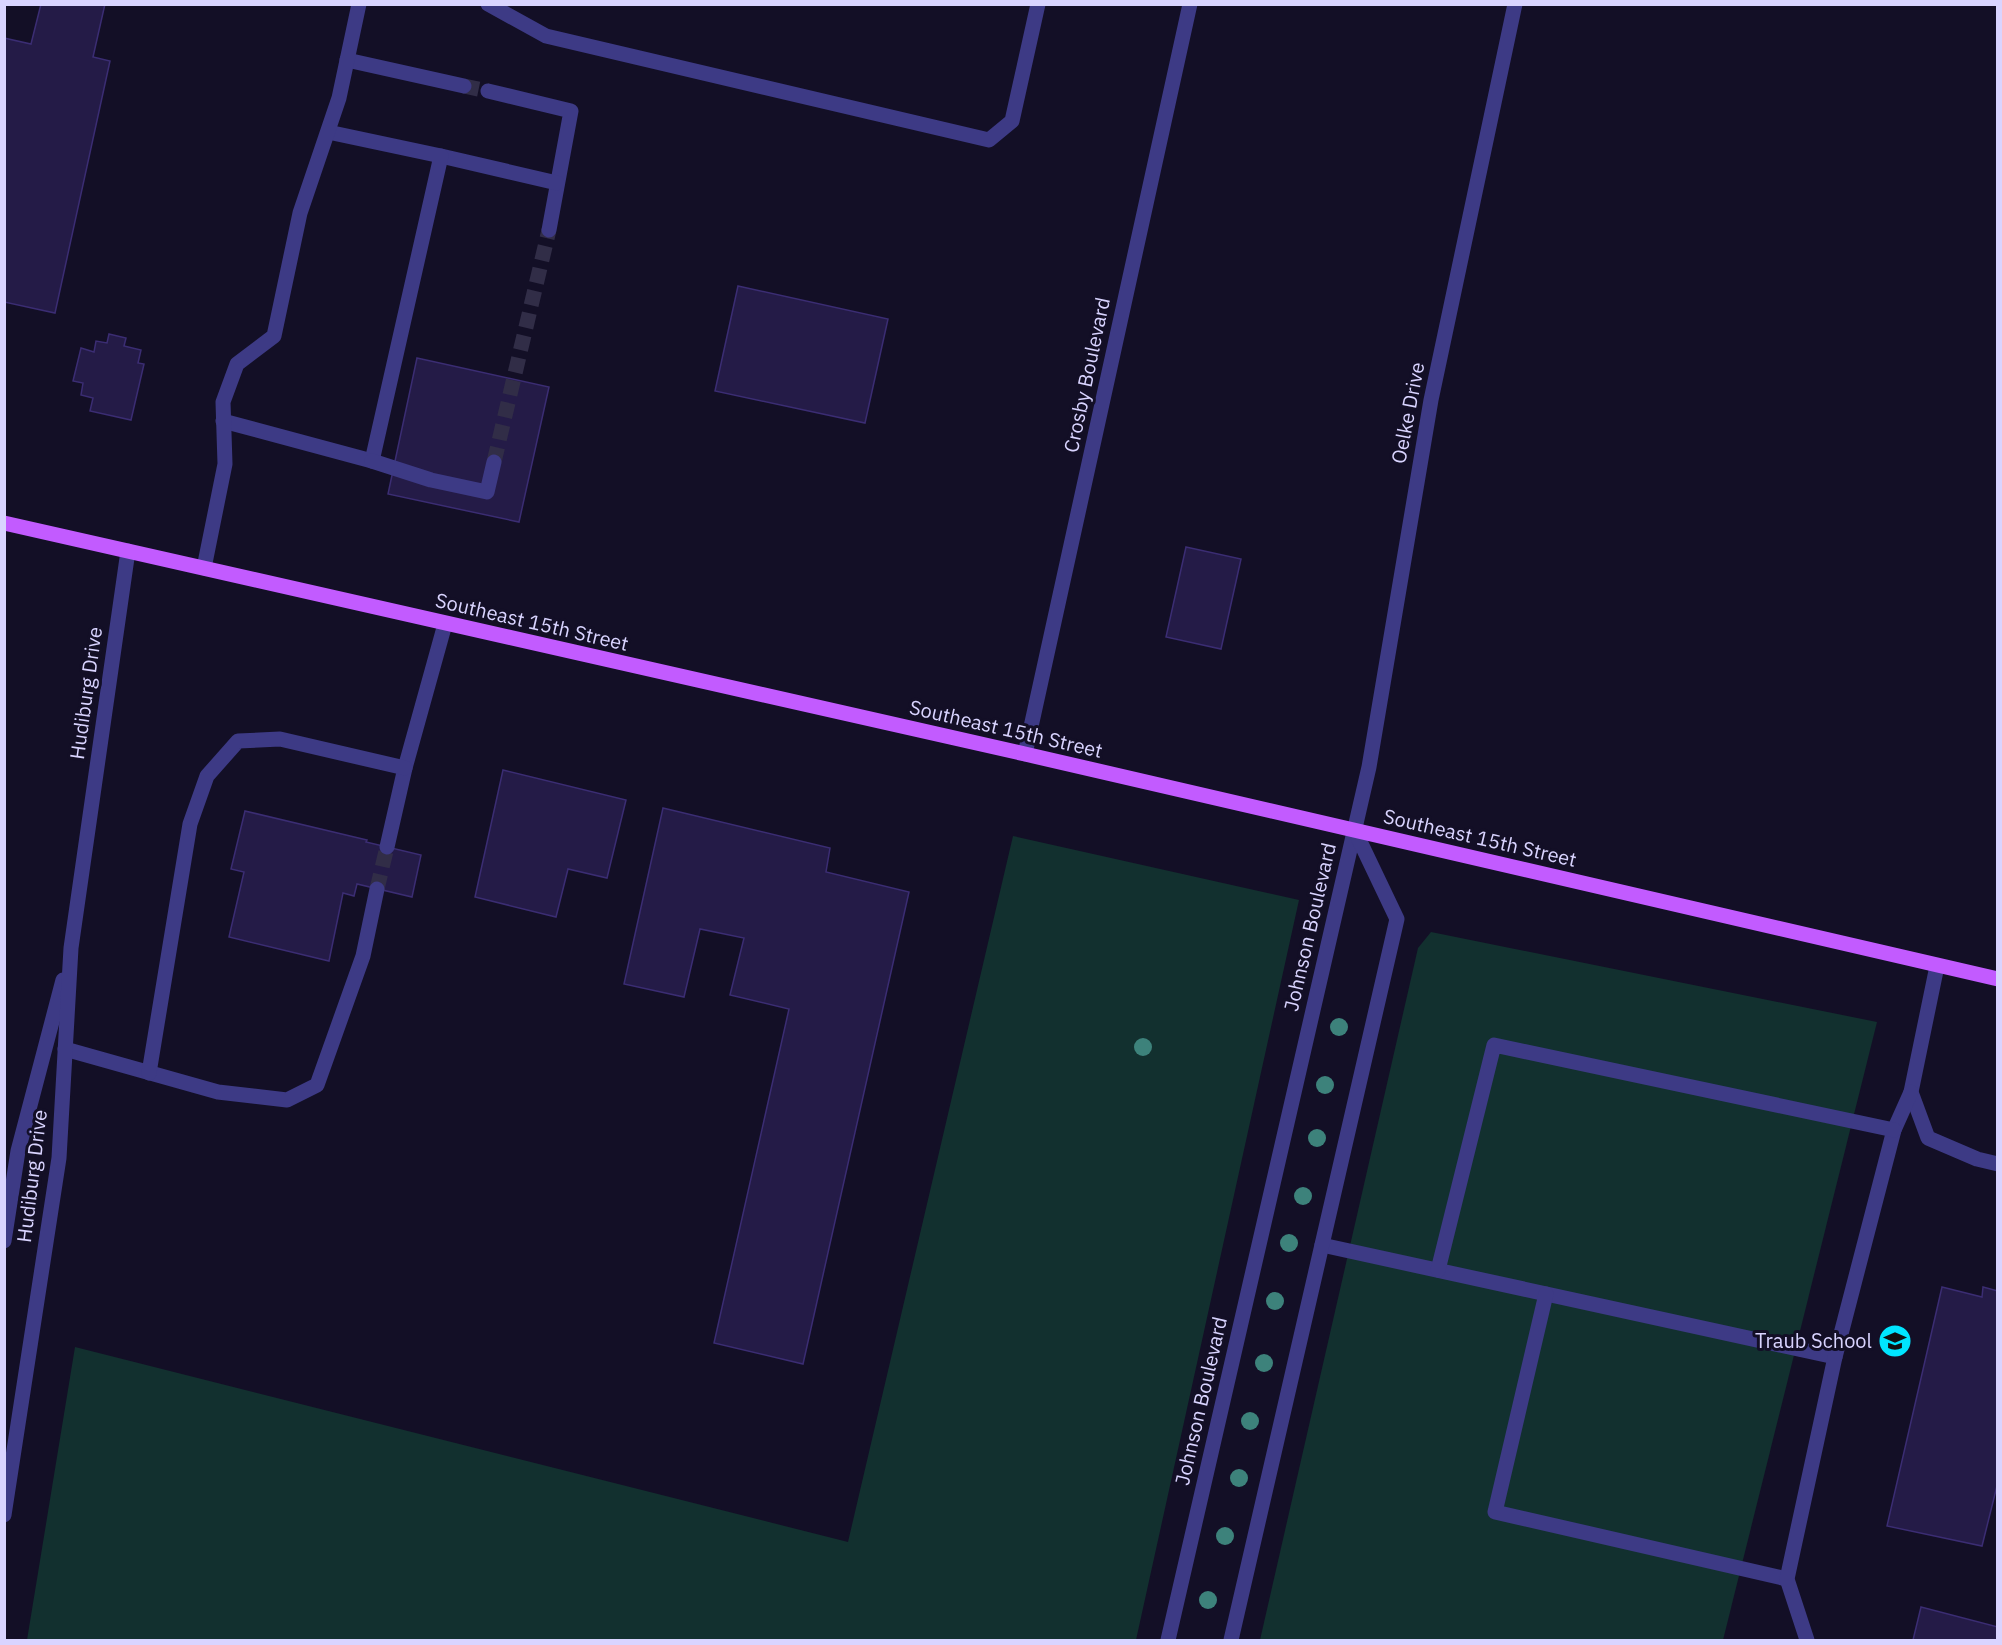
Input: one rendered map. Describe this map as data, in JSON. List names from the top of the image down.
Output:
{
  "streets": {
    "main road": ["Southeast 15th Street"],
    "street": [
      "Crosby Boulevard",
      "Oelke Drive",
      "Hudiburg Drive",
      "Johnson Boulevard"
    ]
  },
  "crossings": [
    ["Crosby Boulevard", "Southeast 15th Street"],
    ["Oelke Drive", "Southeast 15th Street"],
    ["Oelke Drive", "Johnson Boulevard"],
    ["Southeast 15th Street", "Hudiburg Drive"],
    ["Southeast 15th Street", "Johnson Boulevard"]
  ],
  "places": {
    "school or university": ["Traub School"]
  }
}
